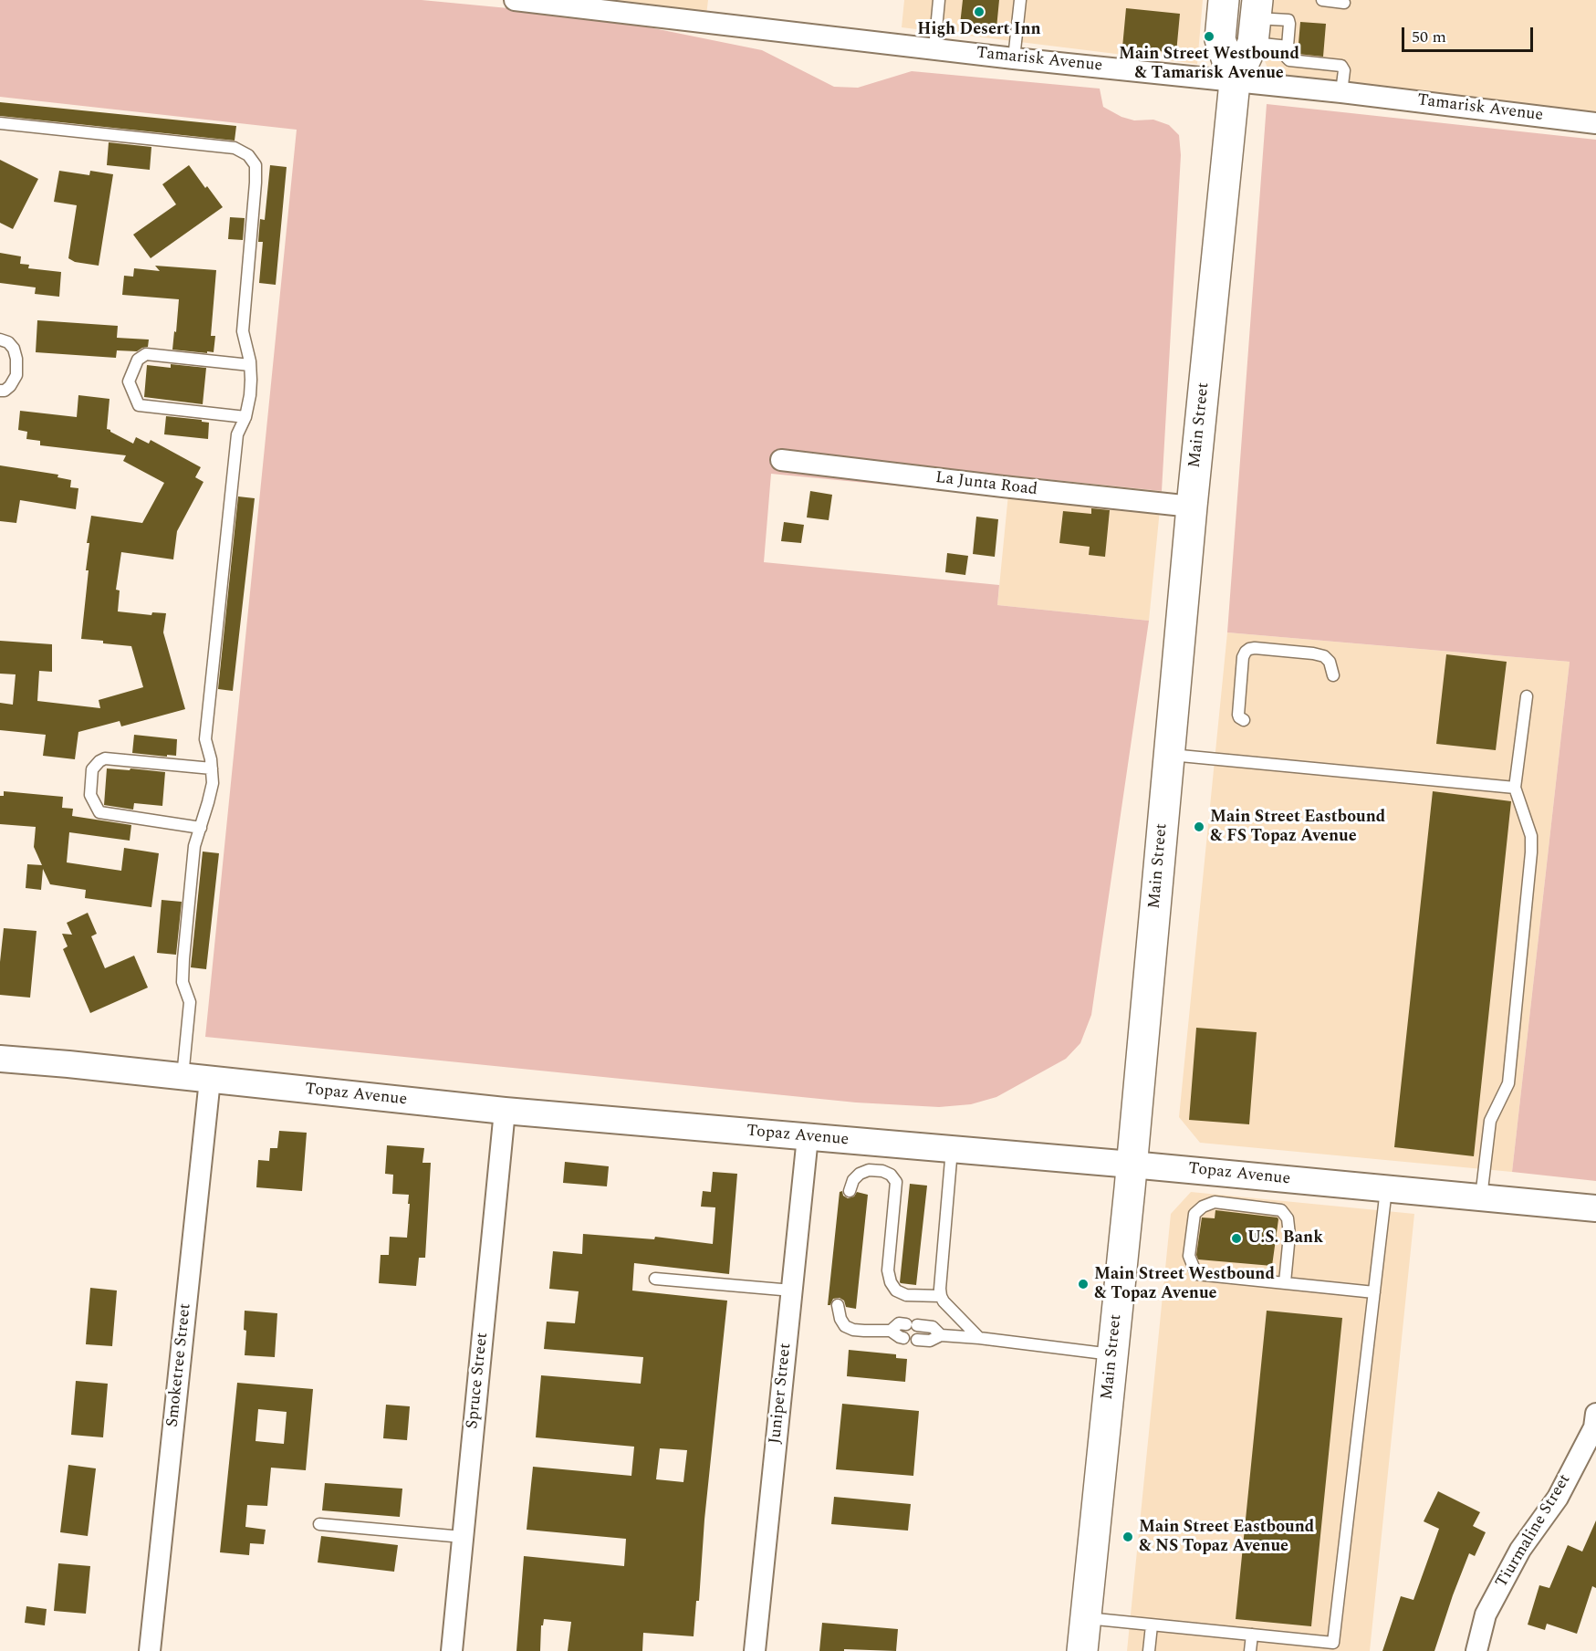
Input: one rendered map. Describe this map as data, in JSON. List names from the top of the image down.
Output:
{
  "streets": {
    "main road": ["Main Street"],
    "street": [
      "Tamarisk Avenue",
      "La Junta Road",
      "Topaz Avenue",
      "Smoketree Street",
      "Spruce Street",
      "Juniper Street",
      "Tiurmaline Street"
    ]
  },
  "crossings": [
    ["Tamarisk Avenue", "Main Street"],
    ["Main Street", "La Junta Road"],
    ["Main Street", "Topaz Avenue"],
    ["Topaz Avenue", "Smoketree Street"],
    ["Topaz Avenue", "Spruce Street"],
    ["Topaz Avenue", "Juniper Street"]
  ],
  "places": [
    "High Desert Inn",
    "Main Street Westbound & Tamarisk Avenue",
    "Main Street Eastbound & FS Topaz Avenue",
    "U.S. Bank",
    "Main Street Westbound & Topaz Avenue",
    "Main Street Eastbound & NS Topaz Avenue"
  ],
  "scale_bar": "50 m"
}
